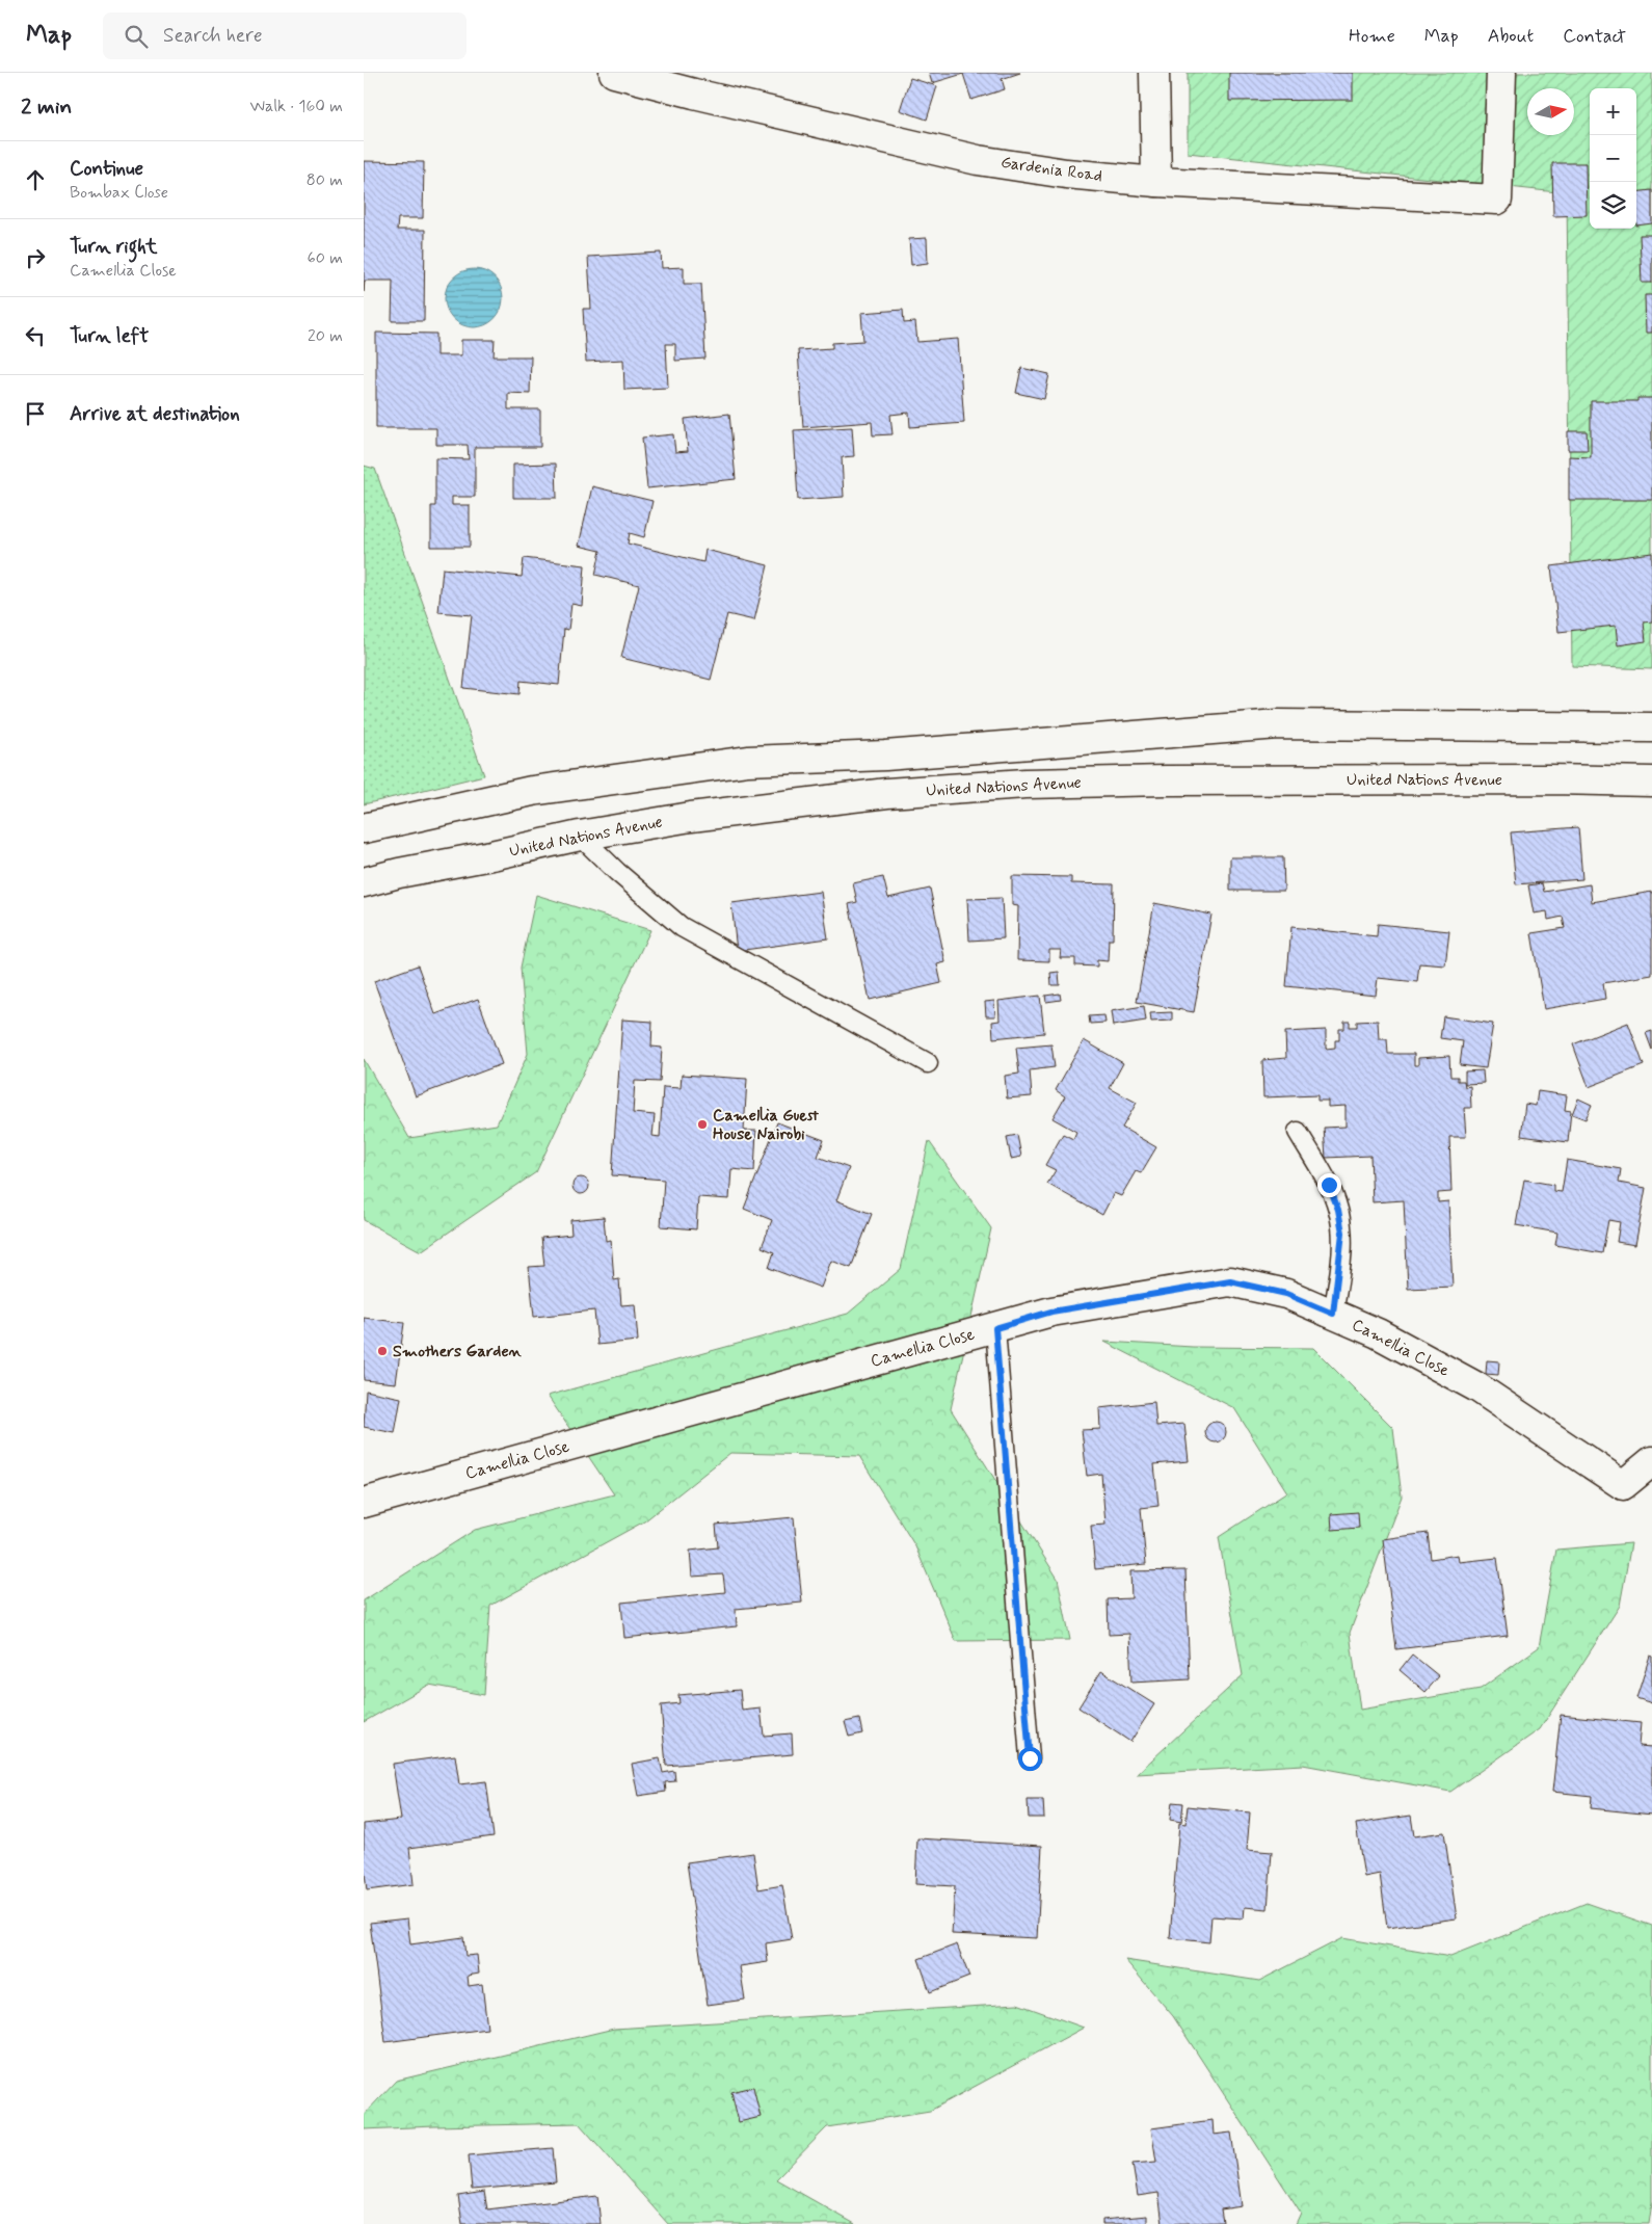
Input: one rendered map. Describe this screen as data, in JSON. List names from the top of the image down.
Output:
{
  "streets": {
    "street": ["Gardenia Road", "United Nations Avenue", "Camellia Close"]
  },
  "places": ["Camellia Guest House Nairobi", "Smothers Garden"],
  "north": "right",
  "page": {
    "header": "Map",
    "search": "Search here",
    "nav": [
      "Home",
      "Map",
      "About",
      "Contact"
    ],
    "heading": ["2 min", "Walk · 160 m"],
    "map_buttons": ["+", "−"],
    "list": [
      ["Continue", "Bombax Close", "80 m"],
      ["Turn right", "Camellia Close", "60 m"],
      ["Turn left", "20 m"],
      "Arrive at destination"
    ]
  }
}
